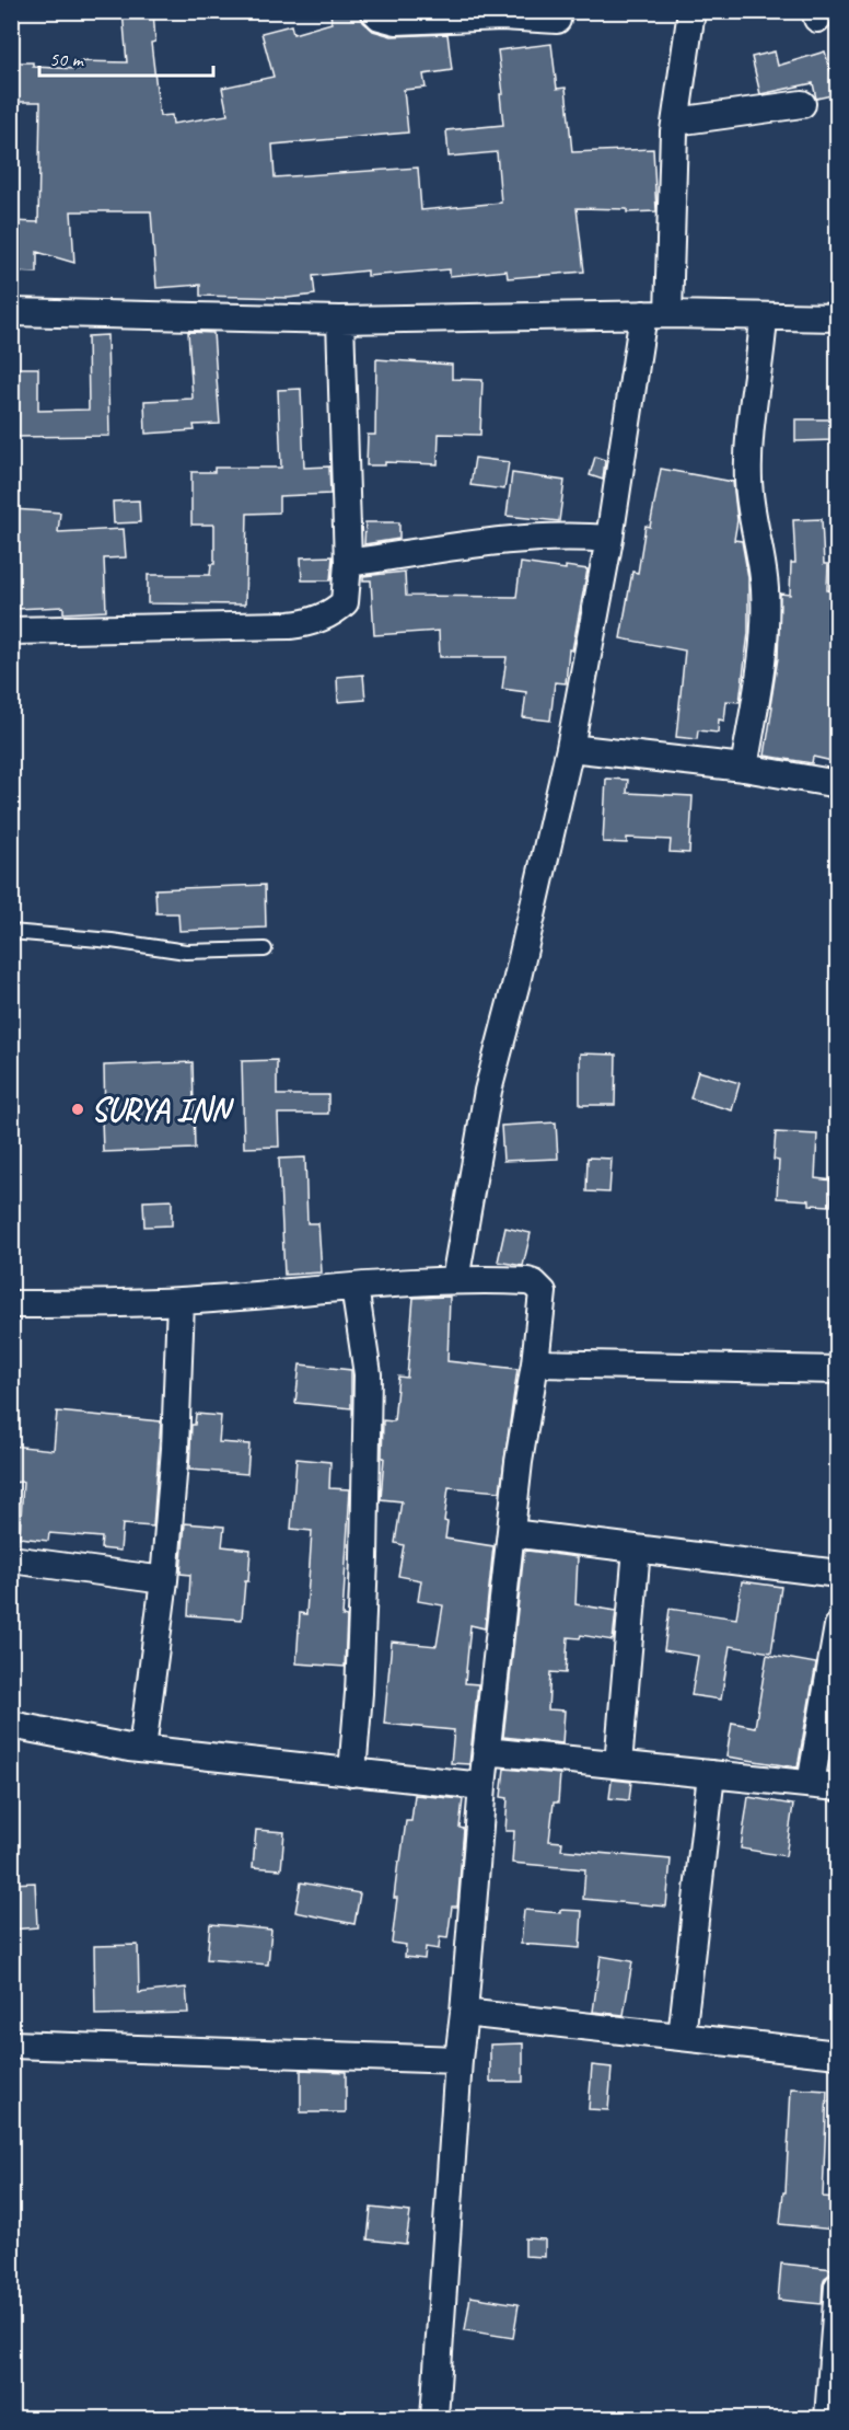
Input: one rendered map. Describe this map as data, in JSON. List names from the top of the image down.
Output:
{
  "places": ["SURYA INN"],
  "scale_bar": "50 m"
}
